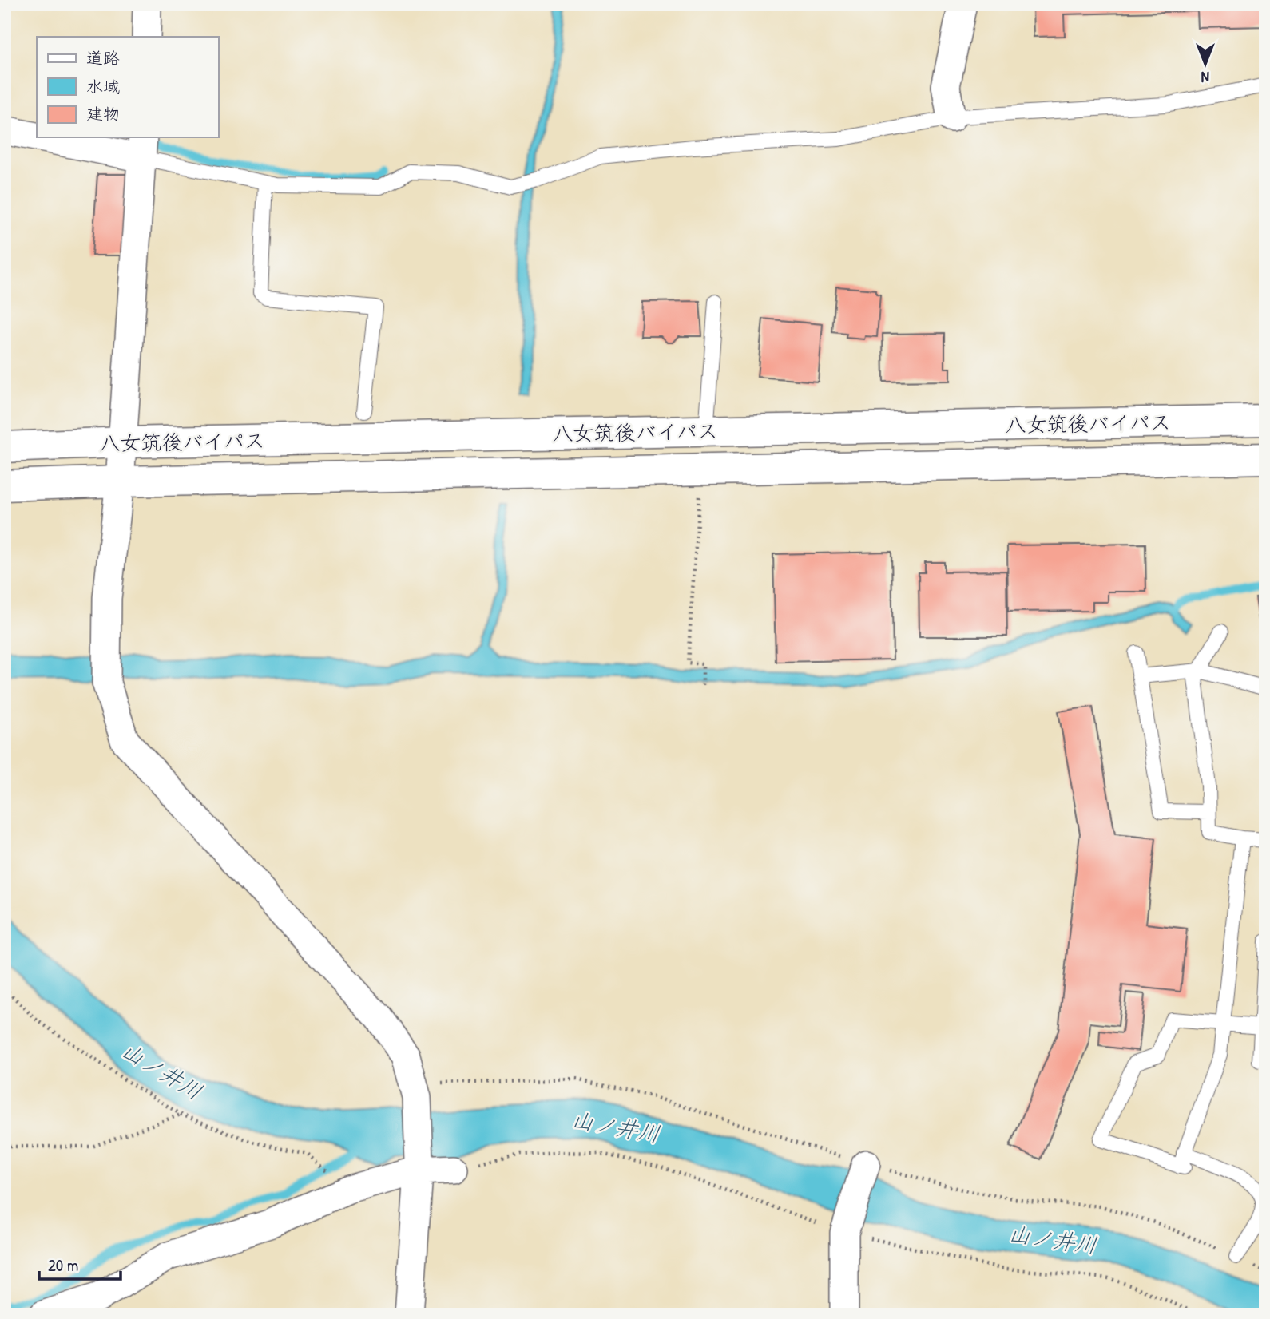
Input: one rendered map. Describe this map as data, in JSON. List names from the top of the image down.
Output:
{
  "streets": {
    "highway": ["八女筑後バイパス"]
  },
  "water": ["山ノ井川"],
  "legend": ["道路", "水域", "建物"],
  "scale_bar": "20 m",
  "north": "bottom"
}
